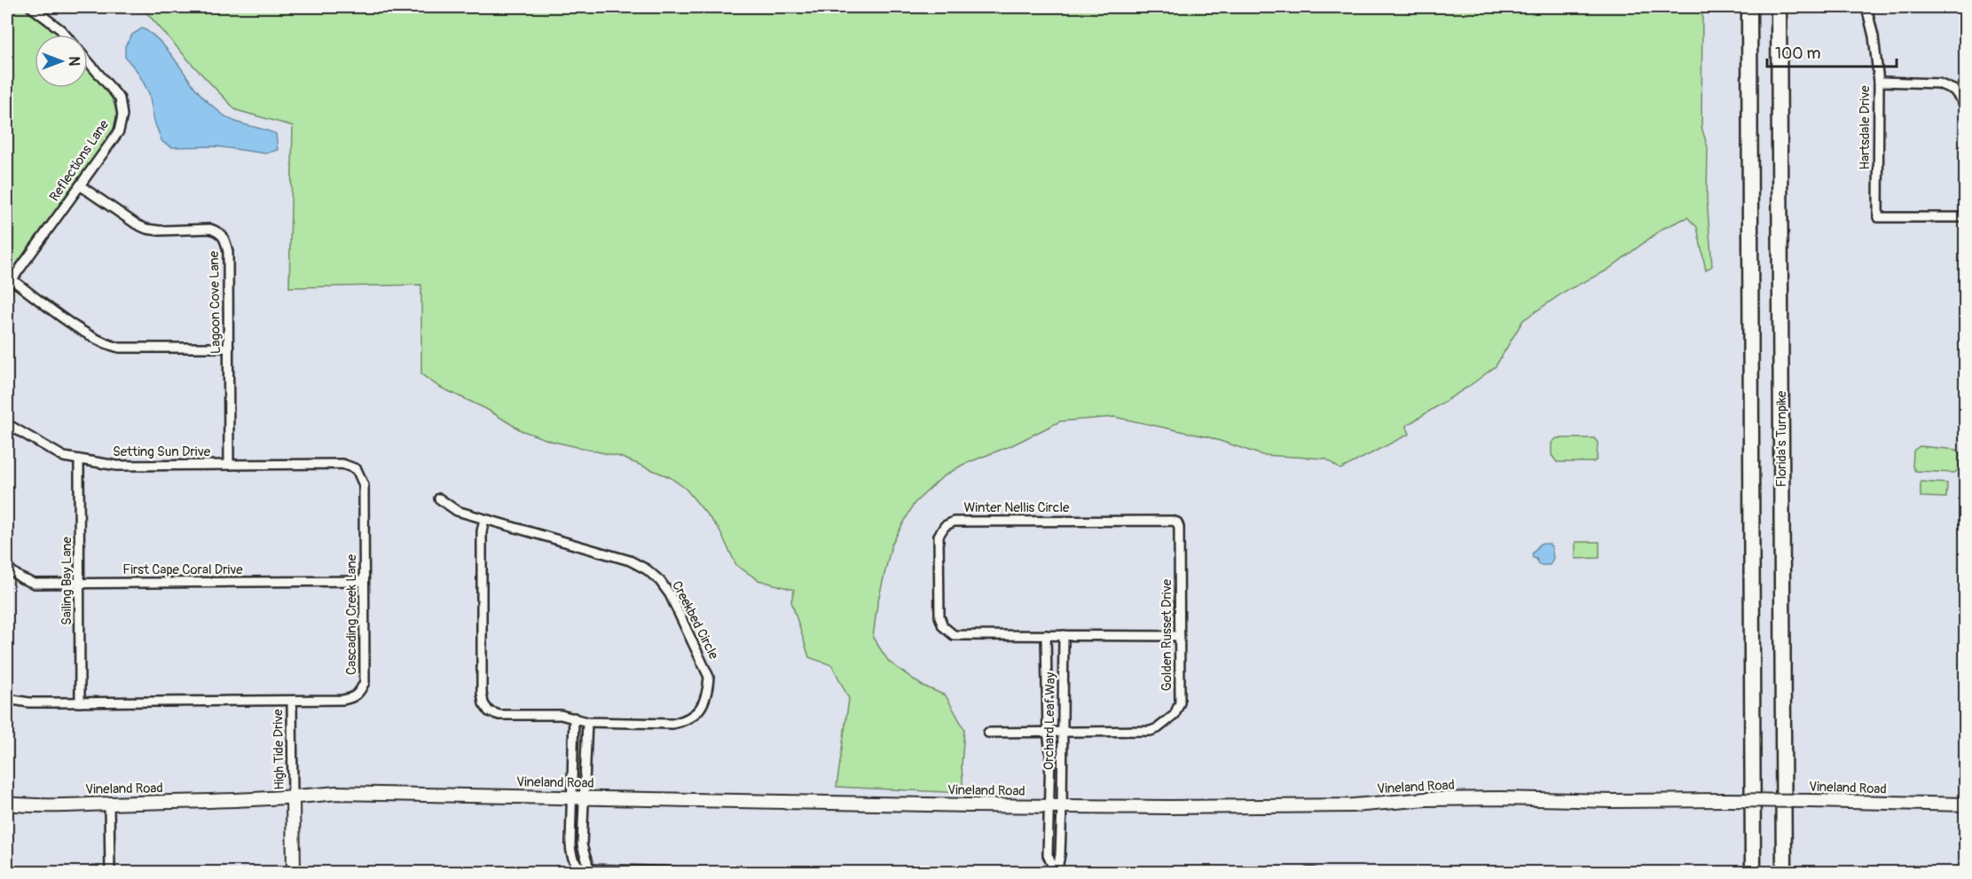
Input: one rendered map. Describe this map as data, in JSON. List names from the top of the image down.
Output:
{
  "streets": {
    "highway": ["Florida's Turnpike"],
    "main road": ["Vineland Road"],
    "street": [
      "Hartsdale Drive",
      "Reflections Lane",
      "Lagoon Cove Lane",
      "Setting Sun Drive",
      "Winter Nellis Circle",
      "First Cape Coral Drive",
      "Sailing Bay Lane",
      "Cascading Creek Lane",
      "Creekbed Circle",
      "Golden Russet Drive",
      "Orchard Leaf Way",
      "High Tide Drive"
    ]
  },
  "crossings": [
    ["Reflections Lane", "Lagoon Cove Lane"],
    ["Lagoon Cove Lane", "Setting Sun Drive"],
    ["Lagoon Cove Lane", "Cascading Creek Lane"],
    ["Setting Sun Drive", "Sailing Bay Lane"],
    ["Setting Sun Drive", "Cascading Creek Lane"],
    ["Winter Nellis Circle", "Golden Russet Drive"],
    ["Winter Nellis Circle", "Orchard Leaf Way"],
    ["First Cape Coral Drive", "Sailing Bay Lane"],
    ["First Cape Coral Drive", "Cascading Creek Lane"],
    ["Sailing Bay Lane", "Cascading Creek Lane"],
    ["Cascading Creek Lane", "High Tide Drive"],
    ["Golden Russet Drive", "Orchard Leaf Way"],
    ["Orchard Leaf Way", "Vineland Road"],
    ["High Tide Drive", "Vineland Road"]
  ],
  "scale_bar": "100 m",
  "north": "right"
}
